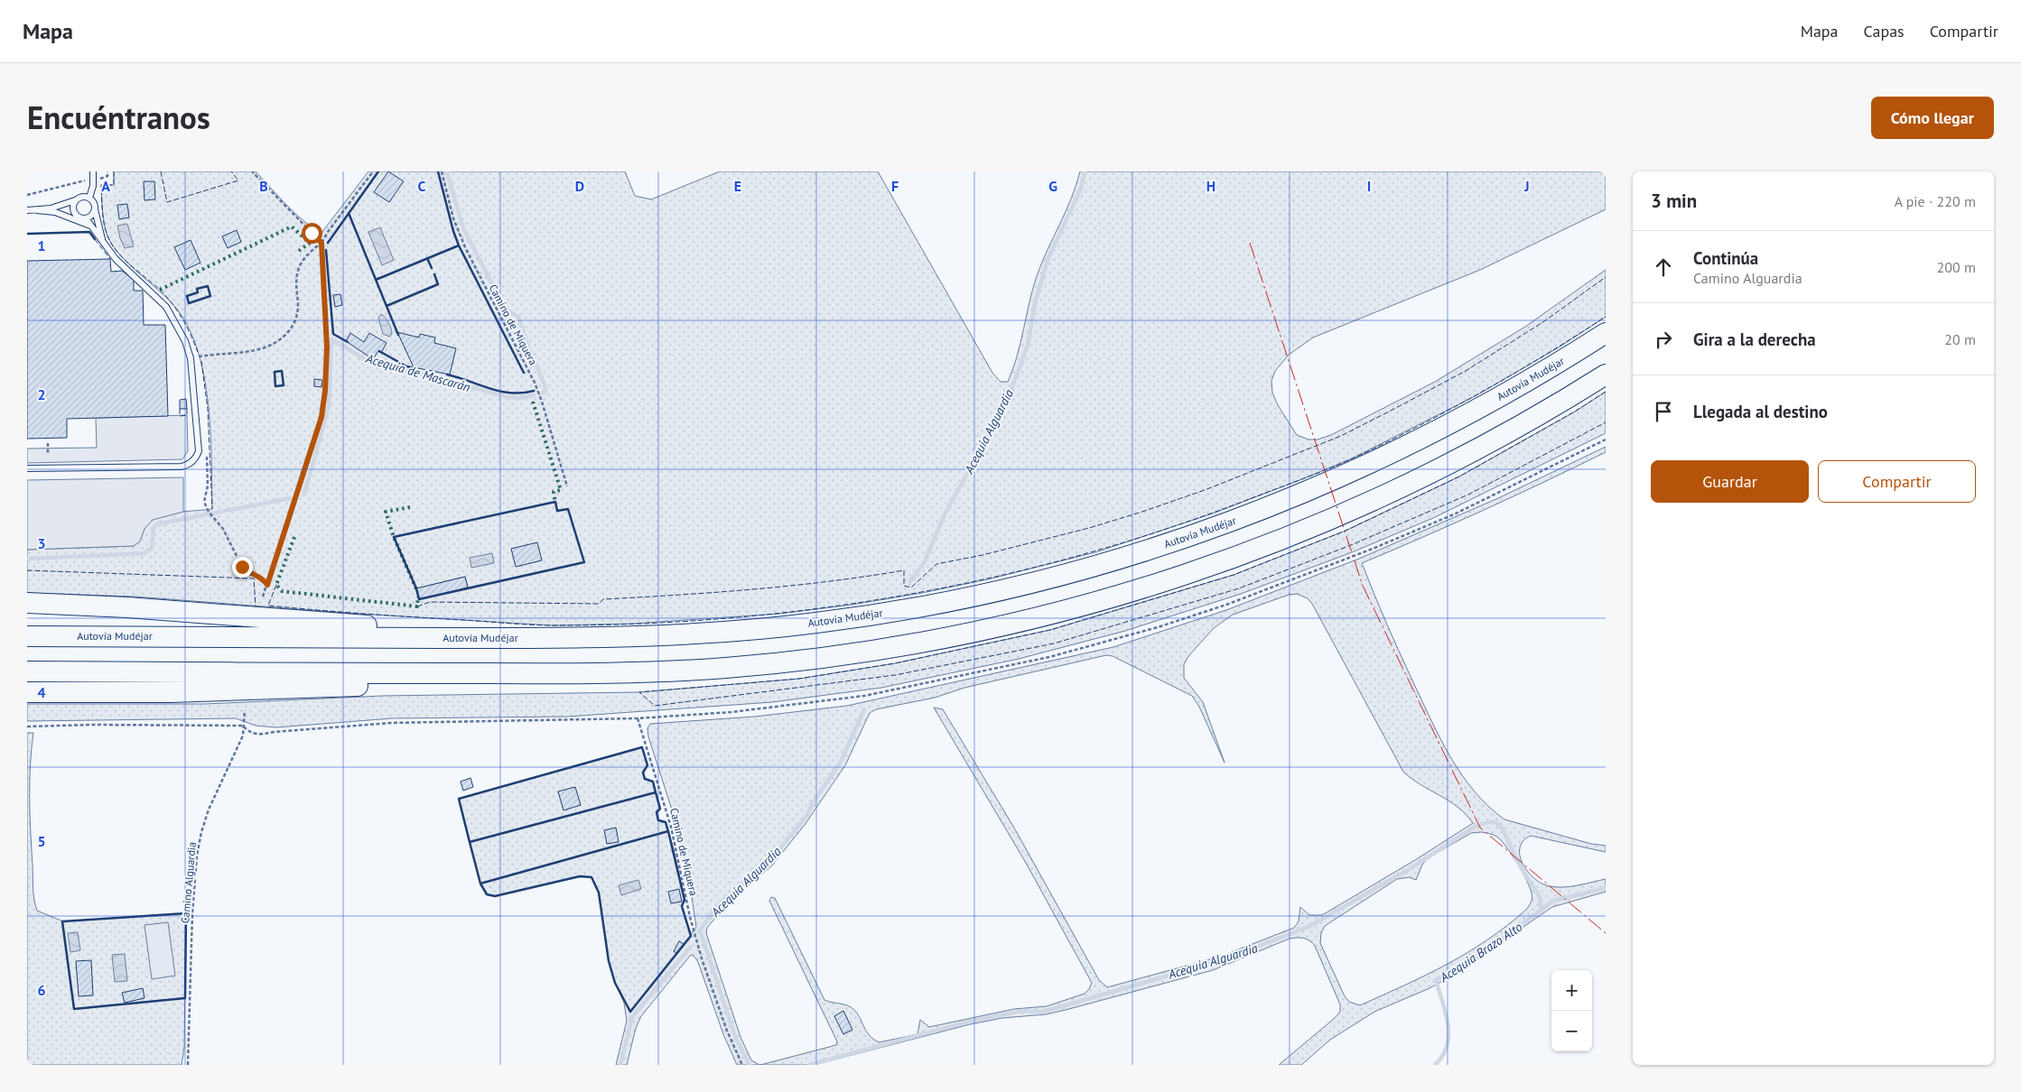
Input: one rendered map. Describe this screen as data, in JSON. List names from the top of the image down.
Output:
{
  "streets": {
    "highway": ["Autovía Mudéjar"],
    "path": ["Camino de Miquera", "Camino Alguardia"]
  },
  "water": ["Acequia de Mascarán", "Acequia Alguardia", "Acequia Brazo Alto"],
  "page": {
    "header": "Mapa",
    "nav": ["Mapa", "Capas", "Compartir"],
    "title": "Encuéntranos",
    "buttons": [
      "Cómo llegar",
      ["Guardar", "Compartir"]
    ],
    "heading": ["3 min", "A pie · 220 m"],
    "list": [
      ["Continúa", "Camino Alguardia", "200 m"],
      ["Gira a la derecha", "20 m"],
      "Llegada al destino"
    ],
    "map_buttons": ["+", "−"]
  },
  "grid": {
    "columns": [
      "A",
      "B",
      "C",
      "D",
      "E",
      "F",
      "G",
      "H",
      "I",
      "J"
    ],
    "rows": [
      "1",
      "2",
      "3",
      "4",
      "5",
      "6"
    ]
  }
}
